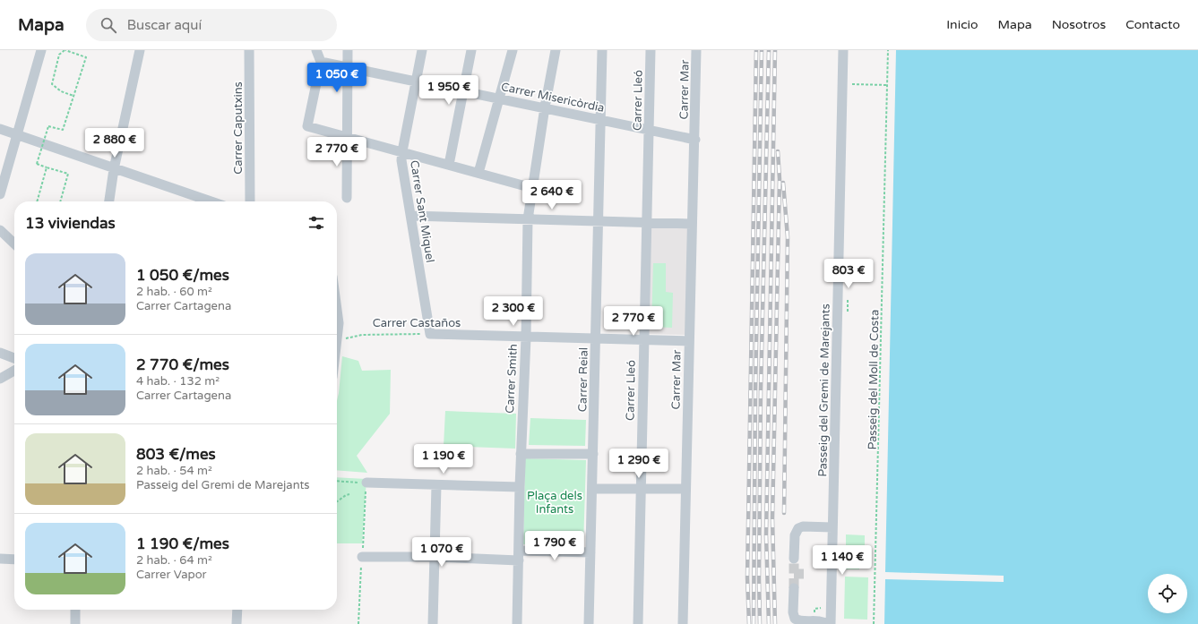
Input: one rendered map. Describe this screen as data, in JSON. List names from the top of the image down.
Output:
{
  "streets": {
    "street": [
      "Carrer Mar",
      "Carrer Misericòrdia",
      "Carrer Lleó",
      "Carrer Caputxins",
      "Carrer Sant Miquel",
      "Carrer Castaños",
      "Carrer Smith",
      "Carrer Reial",
      "Passeig del Gremi de Marejants"
    ],
    "path": ["Passeig del Moll de Costa"]
  },
  "crossings": [
    ["Carrer Mar", "Carrer Misericòrdia"],
    ["Carrer Mar", "Carrer Castaños"],
    ["Carrer Misericòrdia", "Carrer Lleó"],
    ["Carrer Misericòrdia", "Carrer Sant Miquel"],
    ["Carrer Misericòrdia", "Carrer Smith"],
    ["Carrer Misericòrdia", "Carrer Reial"],
    ["Carrer Lleó", "Carrer Castaños"],
    ["Carrer Sant Miquel", "Carrer Castaños"],
    ["Carrer Castaños", "Carrer Smith"],
    ["Carrer Castaños", "Carrer Reial"]
  ],
  "parks": ["Plaça dels Infants"],
  "page": {
    "header": "Mapa",
    "search": "Buscar aquí",
    "nav": [
      "Inicio",
      "Mapa",
      "Nosotros",
      "Contacto"
    ],
    "price": [
      "1 050 €",
      "1 950 €",
      "2 880 €",
      "2 770 €",
      "2 640 €",
      "803 €",
      "2 300 €",
      "2 770 €",
      "1 190 €",
      "1 290 €",
      "1 790 €",
      "1 070 €",
      "1 140 €"
    ],
    "heading": "13 viviendas",
    "list": [
      {
        "name": "1 050 €/mes",
        "note": "2 hab. · 60 m² · Carrer Cartagena"
      },
      {
        "name": "2 770 €/mes",
        "note": "4 hab. · 132 m² · Carrer Cartagena"
      },
      {
        "name": "803 €/mes",
        "note": "2 hab. · 54 m² · Passeig del Gremi de Marejants"
      },
      {
        "name": "1 190 €/mes",
        "note": "2 hab. · 64 m² · Carrer Vapor"
      }
    ]
  }
}
